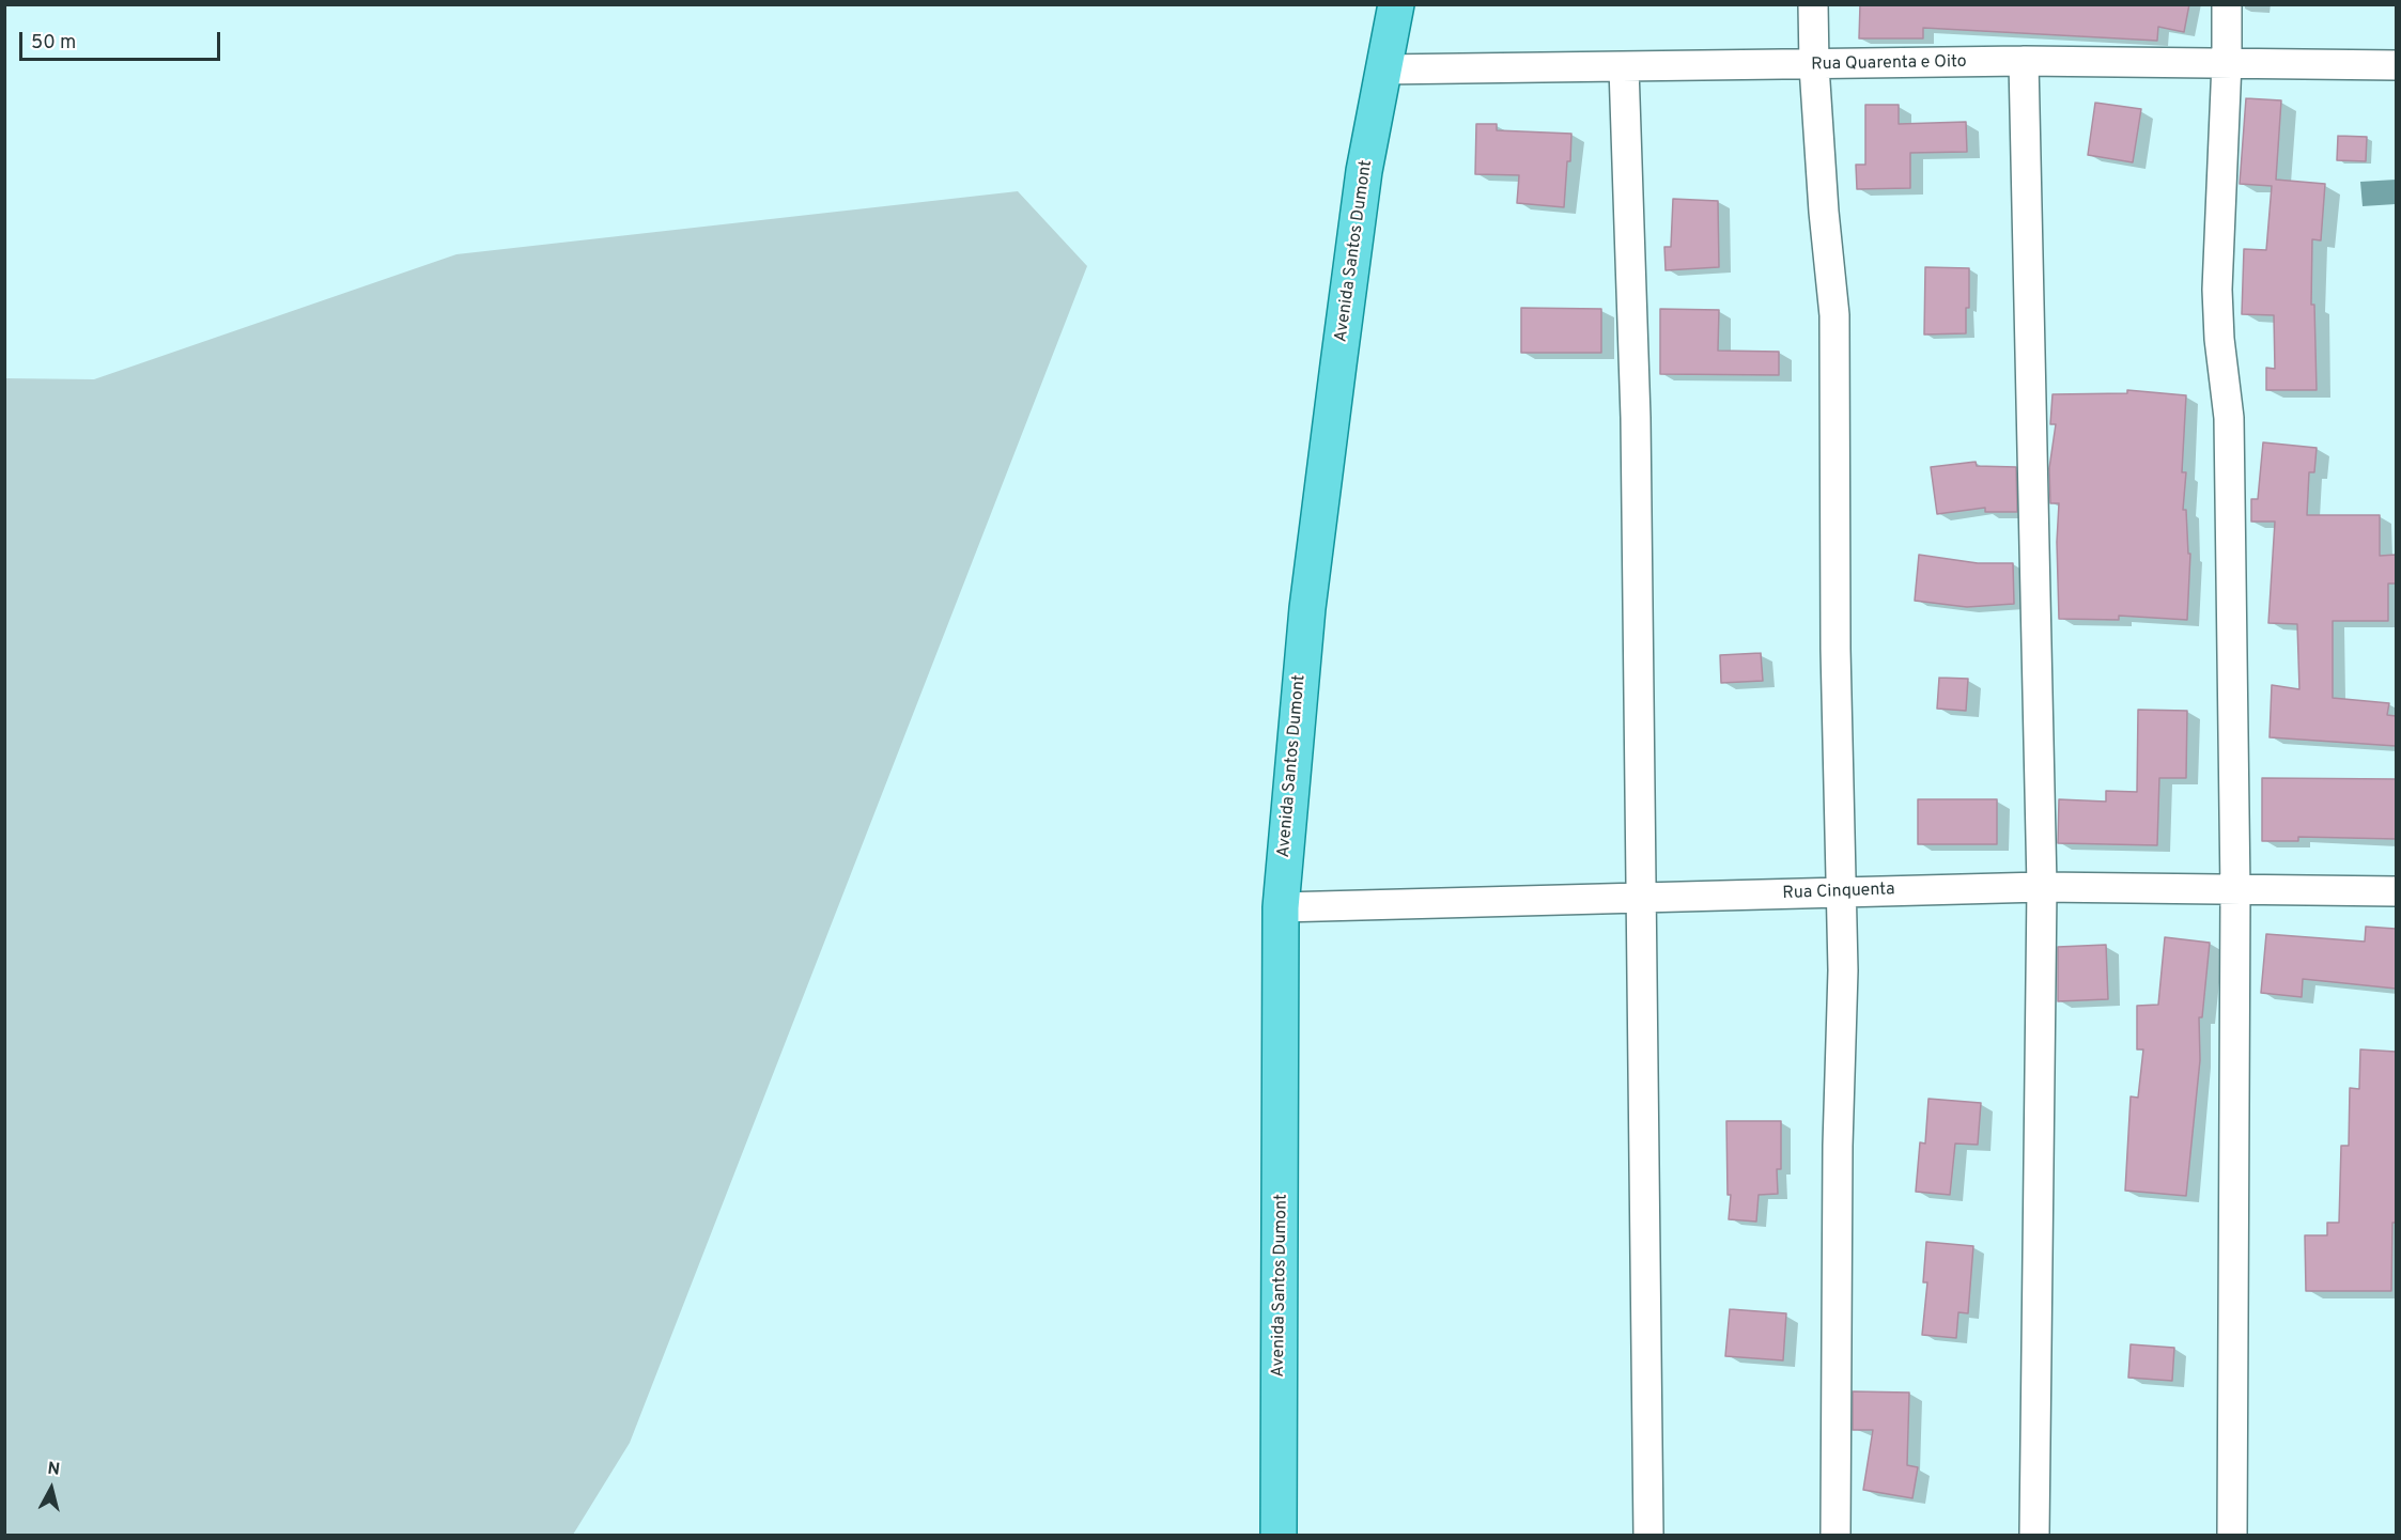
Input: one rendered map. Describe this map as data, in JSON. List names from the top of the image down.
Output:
{
  "streets": {
    "main road": ["Avenida Santos Dumont"],
    "street": ["Rua Quarenta e Oito", "Rua Cinquenta"]
  },
  "crossings": [
    ["Rua Quarenta e Oito", "Avenida Santos Dumont"],
    ["Avenida Santos Dumont", "Rua Cinquenta"]
  ],
  "scale_bar": "50 m",
  "north": "top"
}
